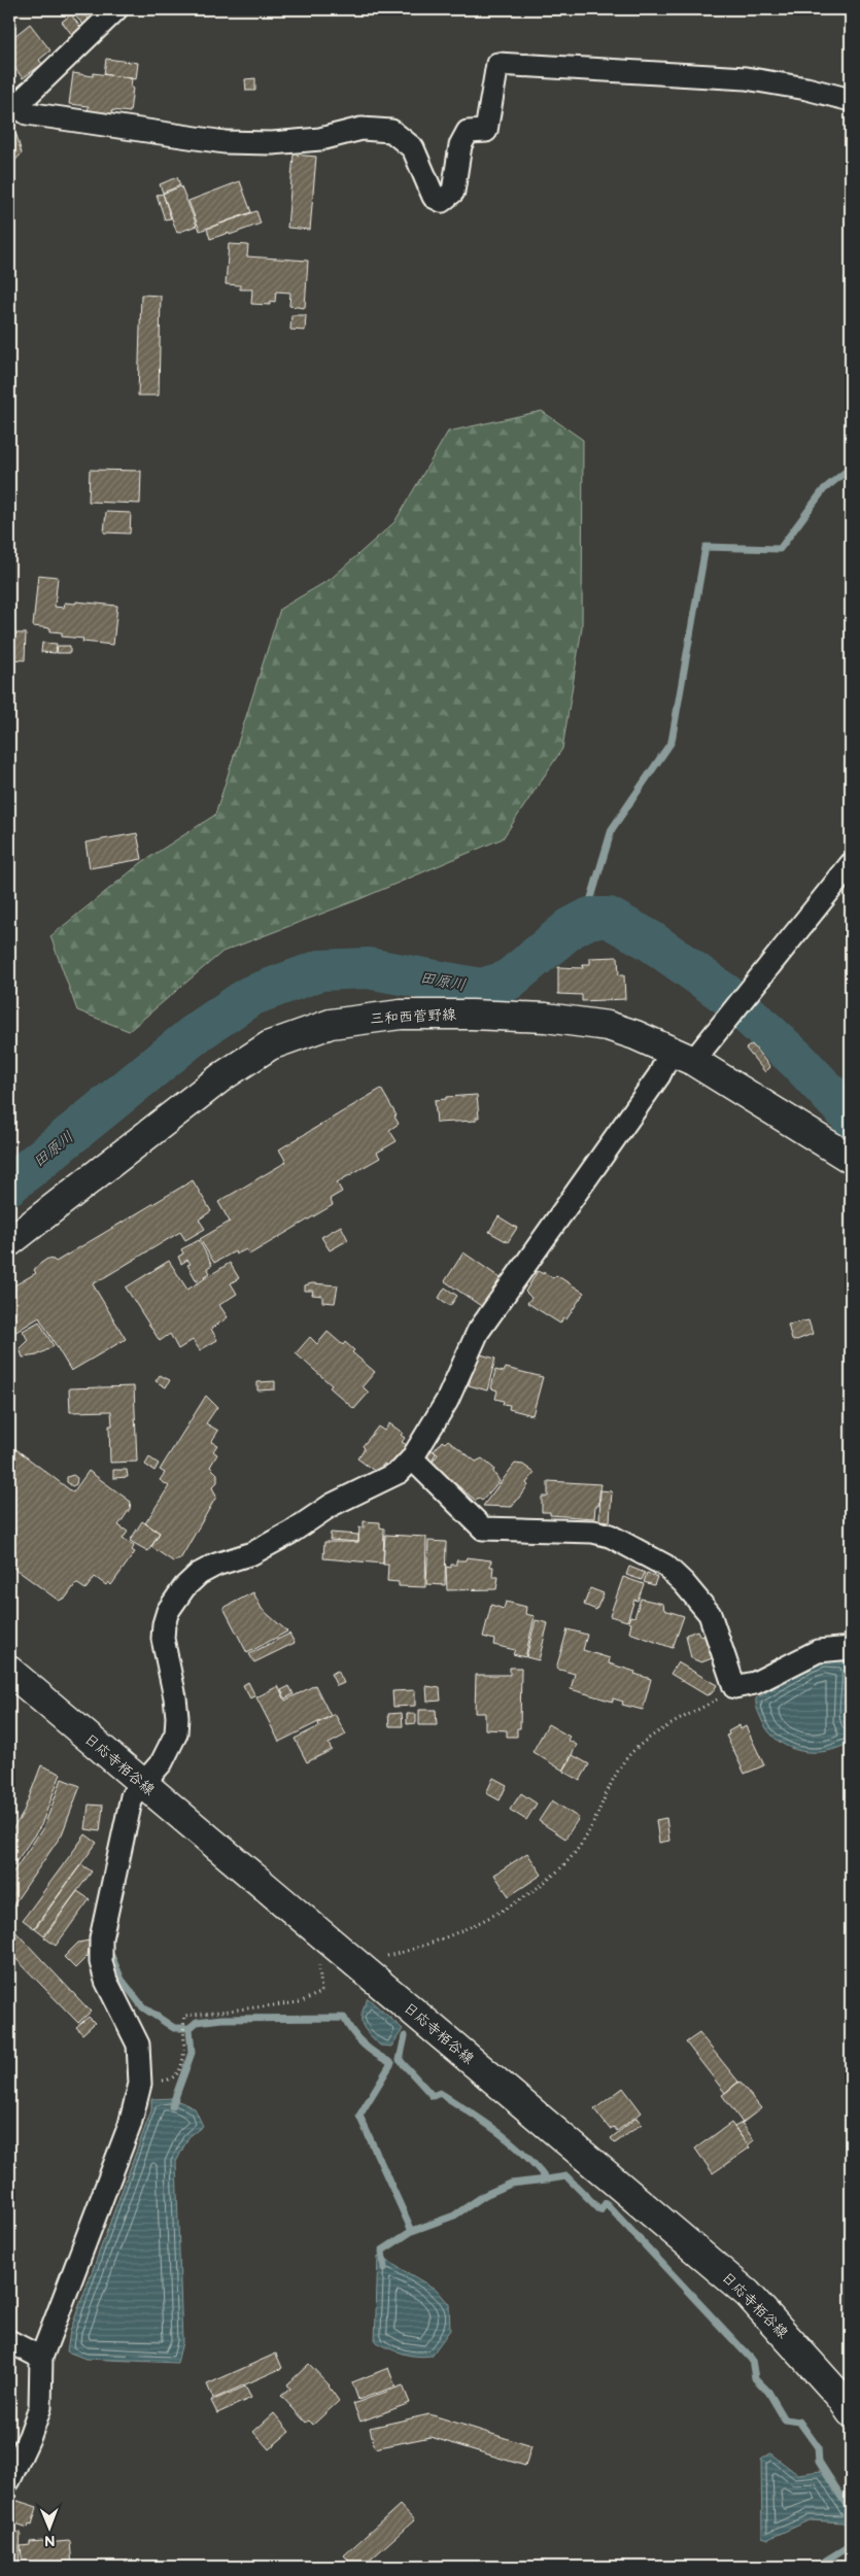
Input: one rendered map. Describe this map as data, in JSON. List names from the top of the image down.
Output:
{
  "streets": {
    "main road": ["三和西菅野線", "日応寺栢谷線"]
  },
  "water": ["田原川"],
  "north": "bottom"
}
